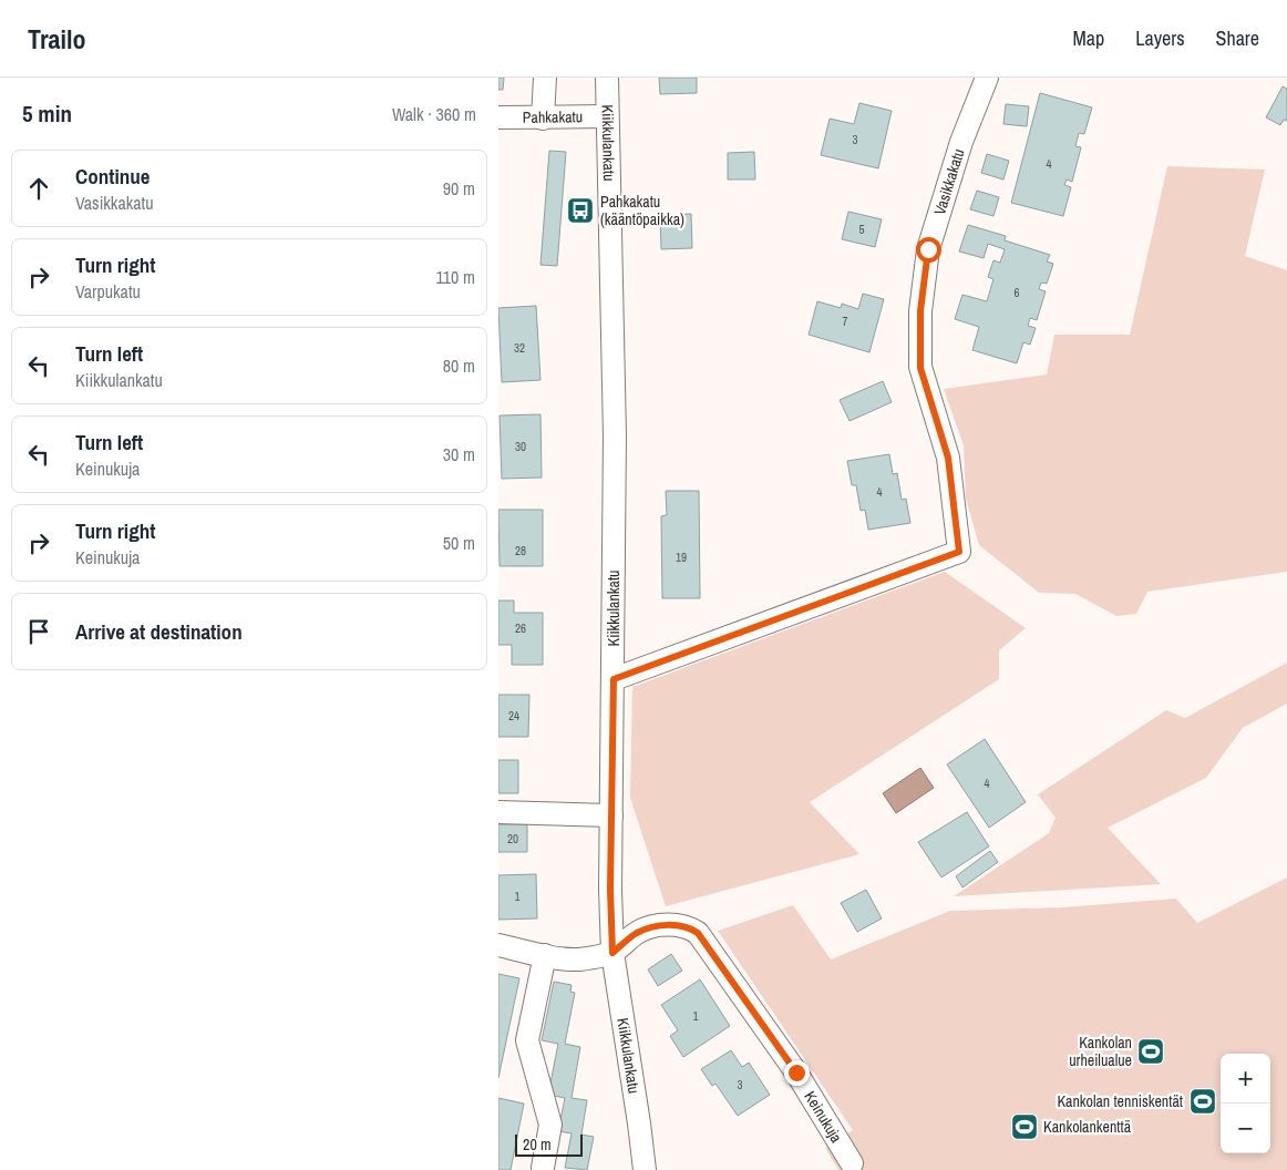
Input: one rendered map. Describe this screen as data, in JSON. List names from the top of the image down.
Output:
{
  "streets": {
    "street": [
      "Pahkakatu",
      "Kiikkulankatu",
      "Vasikkakatu",
      "Keinukuja"
    ]
  },
  "crossings": [
    ["Pahkakatu", "Kiikkulankatu"],
    ["Kiikkulankatu", "Vasikkakatu"],
    ["Kiikkulankatu", "Keinukuja"]
  ],
  "places": {
    "bus stop": ["Pahkakatu (kääntöpaikka)"],
    "sports": ["Kankolan urheilualue", "Kankolan tenniskentät", "Kankolankenttä"]
  },
  "house_numbers": [
    "3",
    "4",
    "5",
    "6",
    "7",
    "32",
    "30",
    "4",
    "28",
    "19",
    "26",
    "24",
    "4",
    "20",
    "1",
    "1",
    "3"
  ],
  "scale_bar": "20 m",
  "page": {
    "header": "Trailo",
    "nav": ["Map", "Layers", "Share"],
    "heading": ["5 min", "Walk · 360 m"],
    "list": [
      ["Continue", "Vasikkakatu", "90 m"],
      ["Turn right", "Varpukatu", "110 m"],
      ["Turn left", "Kiikkulankatu", "80 m"],
      ["Turn left", "Keinukuja", "30 m"],
      ["Turn right", "Keinukuja", "50 m"],
      "Arrive at destination"
    ],
    "map_buttons": ["+", "−"],
    "scale": "20 m"
  }
}
